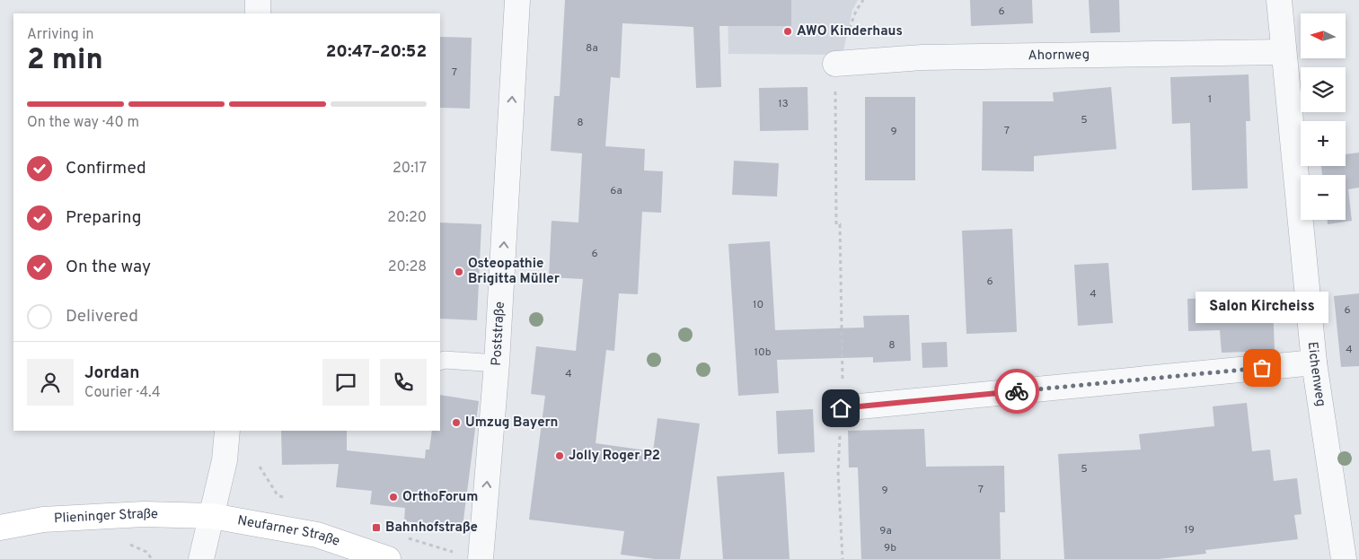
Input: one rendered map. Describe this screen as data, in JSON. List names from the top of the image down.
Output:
{
  "streets": {
    "street": [
      "Ahornweg",
      "Poststraße",
      "Eichenweg",
      "Plieninger Straße",
      "Neufarner Straße"
    ]
  },
  "crossings": [
    ["Ahornweg", "Eichenweg"],
    ["Plieninger Straße", "Neufarner Straße"]
  ],
  "one_way": ["Poststraße"],
  "places": {
    "other": [
      "AWO Kinderhaus",
      "Osteopathie Brigitta Müller",
      "Salon Kircheiss",
      "Umzug Bayern",
      "Jolly Roger P2",
      "OrthoForum"
    ],
    "transit": ["Bahnhofstraße"]
  },
  "house_numbers": [
    "6",
    "8a",
    "7",
    "1",
    "13",
    "5",
    "8",
    "7",
    "9",
    "6a",
    "6",
    "6",
    "4",
    "10",
    "6",
    "8",
    "4",
    "10b",
    "4",
    "5",
    "7",
    "9",
    "19",
    "9a",
    "9b"
  ],
  "north": "left",
  "page": {
    "map_buttons": ["+", "−"],
    "heading": ["2 min", "Arriving in", "20:47–20:52"],
    "panel": ["Jordan", "Courier · 4.4"],
    "bar": "On the way · 40 m",
    "list": [
      ["Confirmed", "20:17"],
      ["Preparing", "20:20"],
      ["On the way", "20:28"],
      "Delivered"
    ],
    "bubble": "Salon Kircheiss"
  }
}
